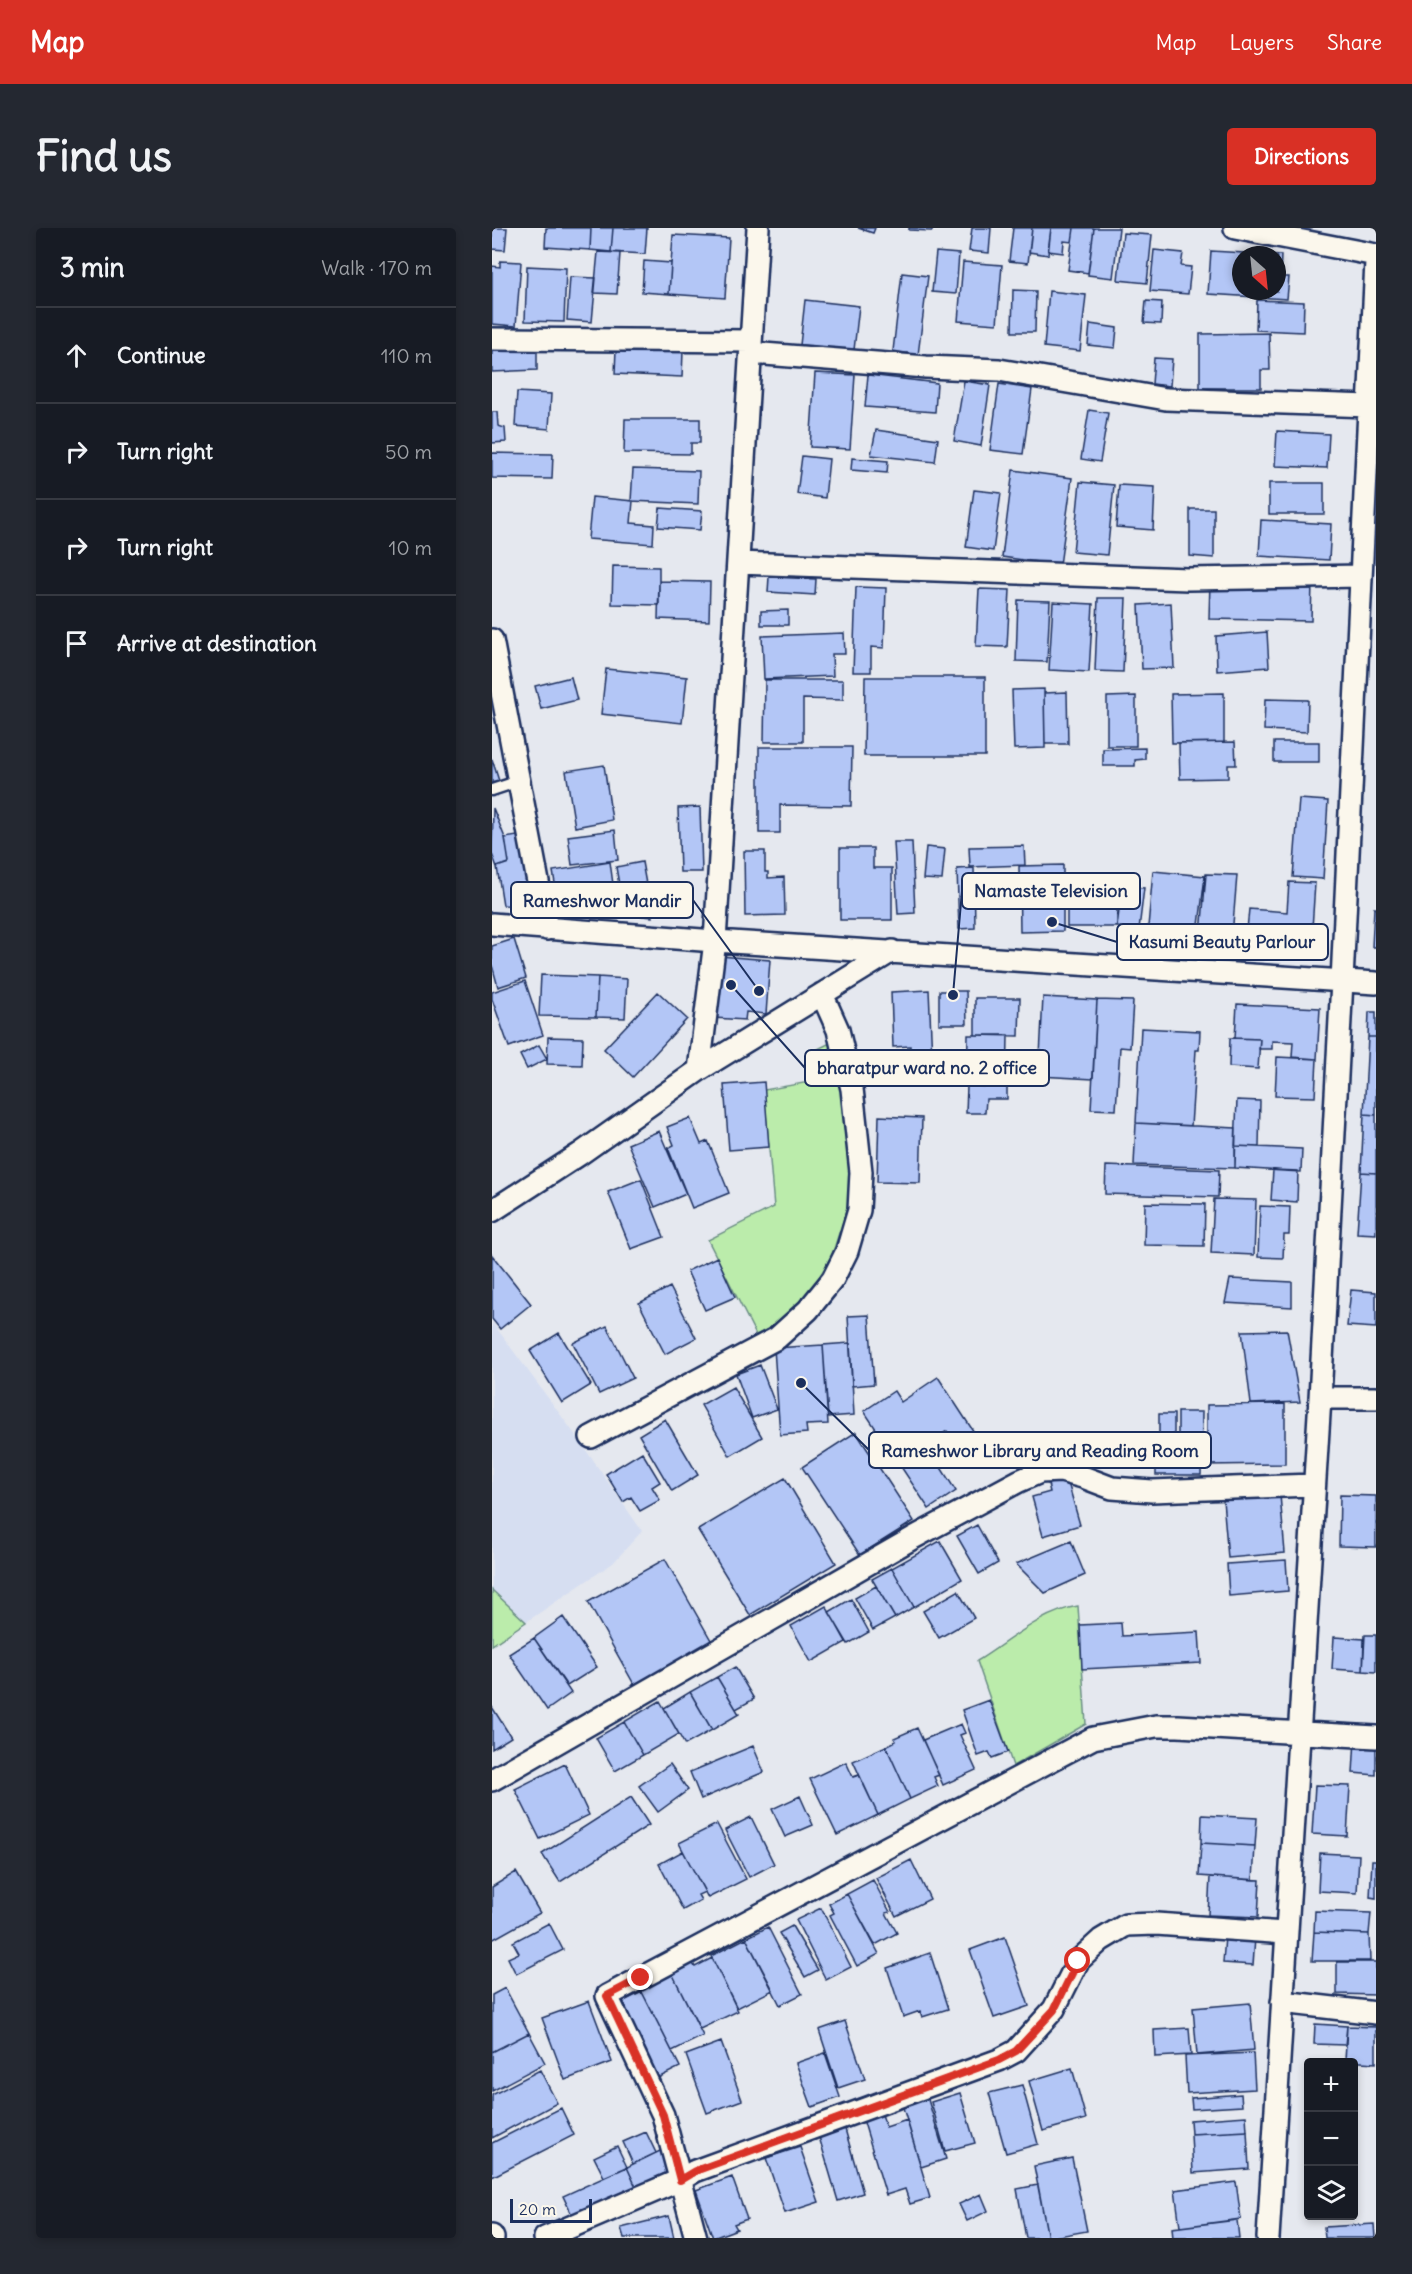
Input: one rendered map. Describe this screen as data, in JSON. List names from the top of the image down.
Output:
{
  "places": [
    "Kasumi Beauty Parlour",
    "bharatpur ward no. 2 office",
    "Rameshwor Mandir",
    "Namaste Television",
    "Rameshwor Library and Reading Room"
  ],
  "scale_bar": "20 m",
  "north": "bottom right",
  "page": {
    "header": "Map",
    "nav": ["Map", "Layers", "Share"],
    "buttons": "Directions",
    "title": "Find us",
    "heading": ["3 min", "Walk · 170 m"],
    "list": [
      ["Continue", "110 m"],
      ["Turn right", "50 m"],
      ["Turn right", "10 m"],
      "Arrive at destination"
    ],
    "map_buttons": ["+", "−"],
    "scale": "20 m"
  }
}
